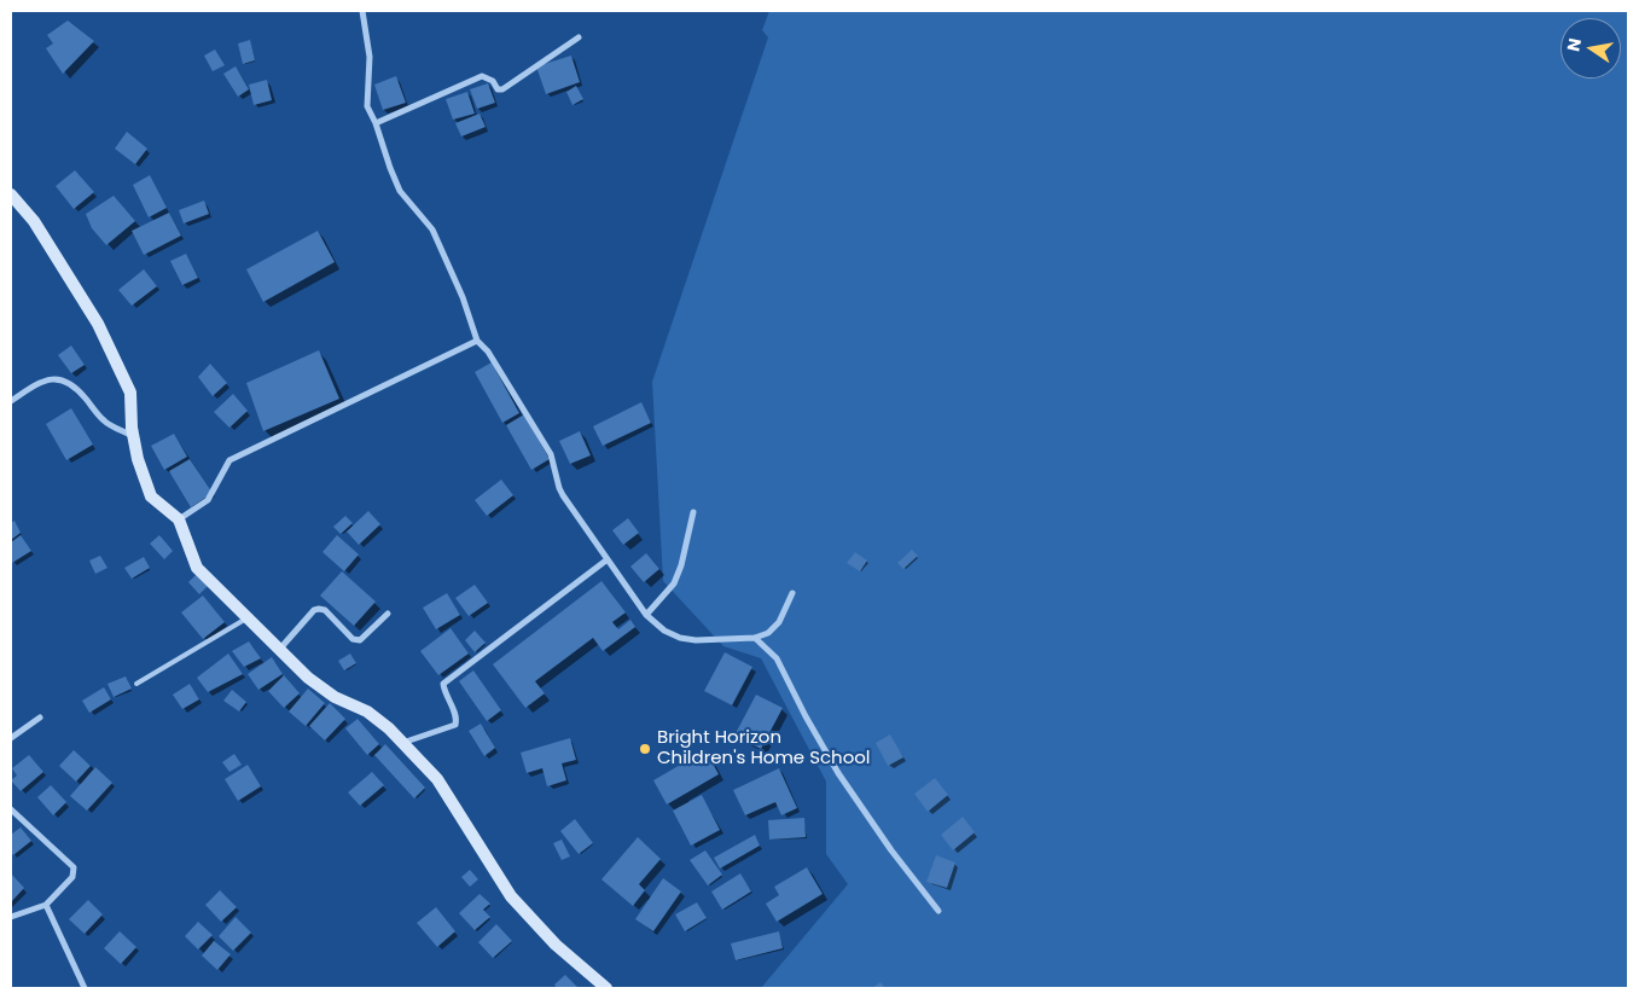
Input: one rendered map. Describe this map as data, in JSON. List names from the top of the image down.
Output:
{
  "places": ["Bright Horizon Children's Home School"],
  "north": "left"
}
